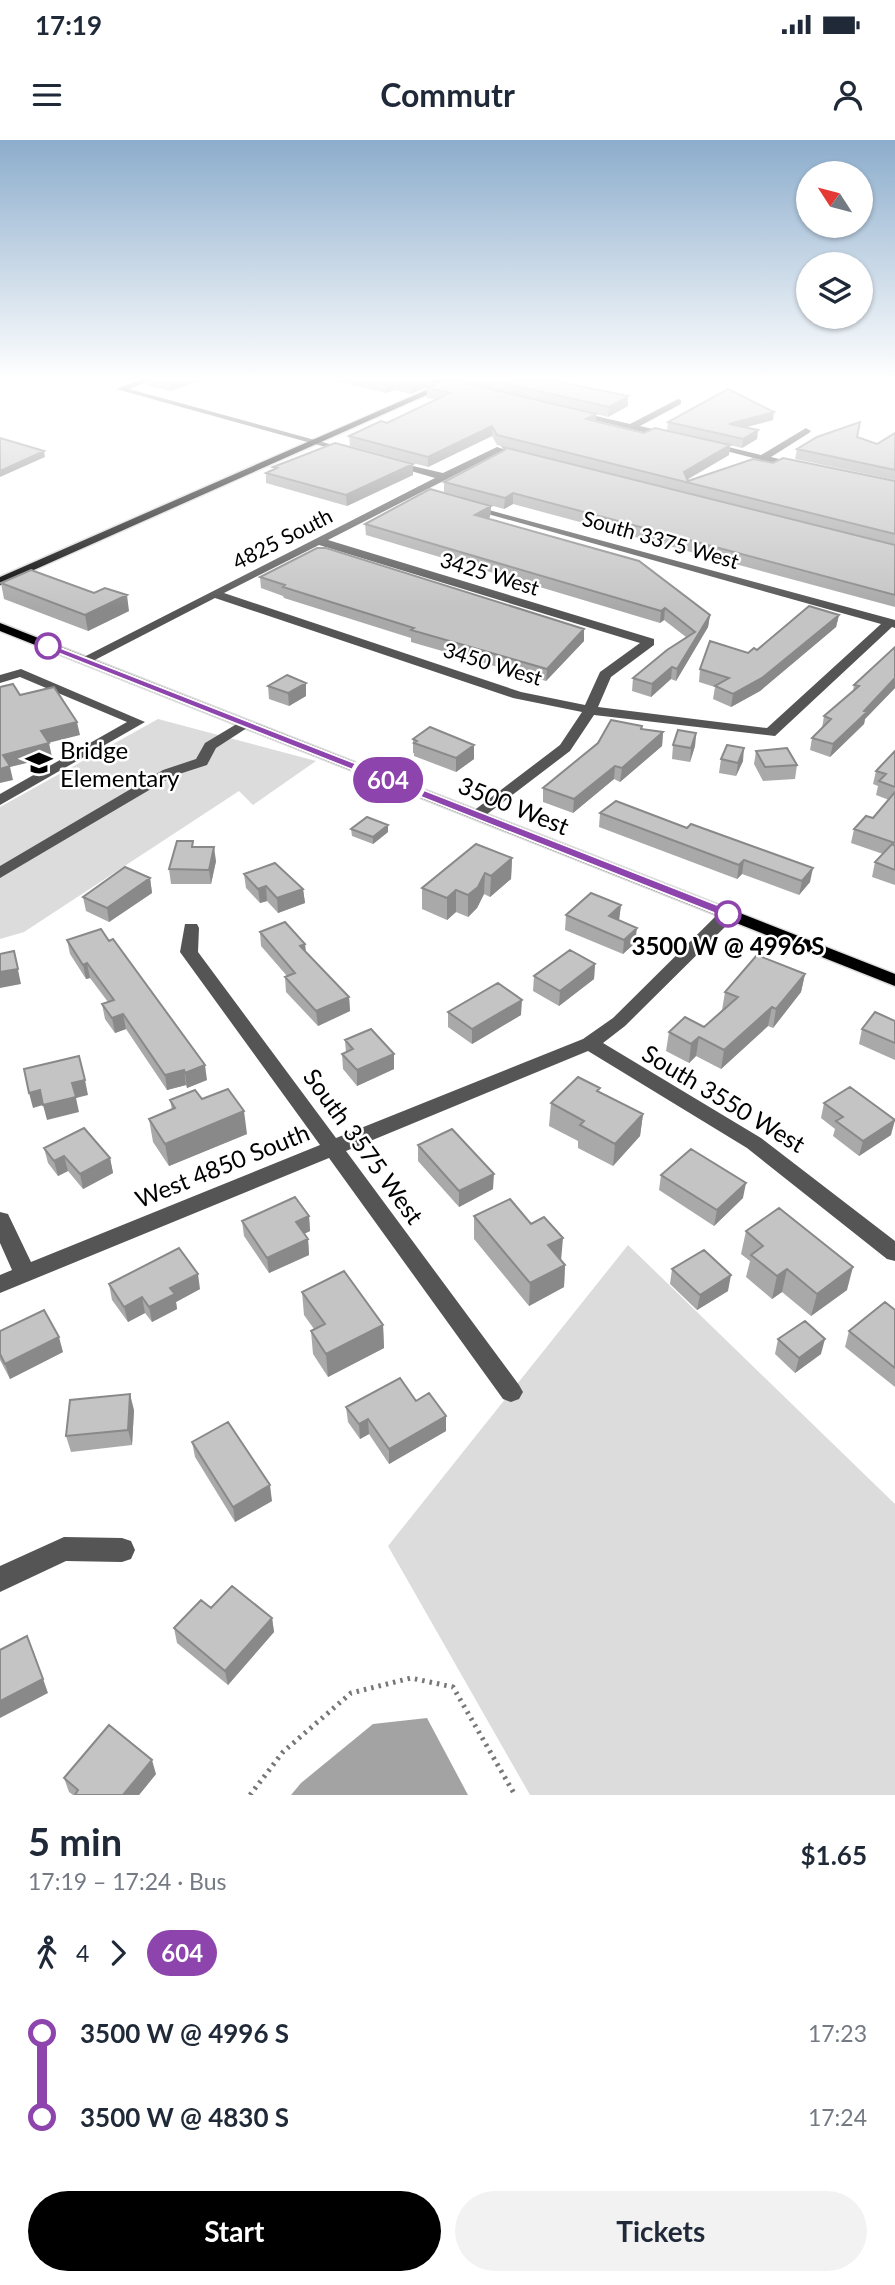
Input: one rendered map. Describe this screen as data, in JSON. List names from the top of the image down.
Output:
{
  "streets": {
    "main road": ["3500 West"],
    "street": [
      "4825 South",
      "South 3375 West",
      "3425 West",
      "3450 West",
      "South 3550 West",
      "South 3575 West",
      "West 4850 South"
    ]
  },
  "crossings": [
    ["4825 South", "3425 West"],
    ["4825 South", "3450 West"],
    ["4825 South", "3500 West"],
    ["South 3375 West", "3450 West"],
    ["3425 West", "3450 West"],
    ["3500 West", "West 4850 South"],
    ["South 3550 West", "West 4850 South"],
    ["South 3575 West", "West 4850 South"]
  ],
  "places": {
    "school or university": ["Bridge Elementary"],
    "other": ["3500 W @ 4996 S"]
  },
  "lines": ["bus line 604"],
  "north": "top left",
  "page": {
    "status": "17:19",
    "header": "Commutr",
    "on_map": "604",
    "heading": ["5 min", "17:19 – 17:24 · Bus", "$1.65"],
    "legs": ["4", "604"],
    "list": [
      {
        "name": "3500 W @ 4996 S",
        "value": "17:23"
      },
      {
        "name": "3500 W @ 4830 S",
        "value": "17:24"
      }
    ],
    "buttons": ["Start", "Tickets"]
  }
}
